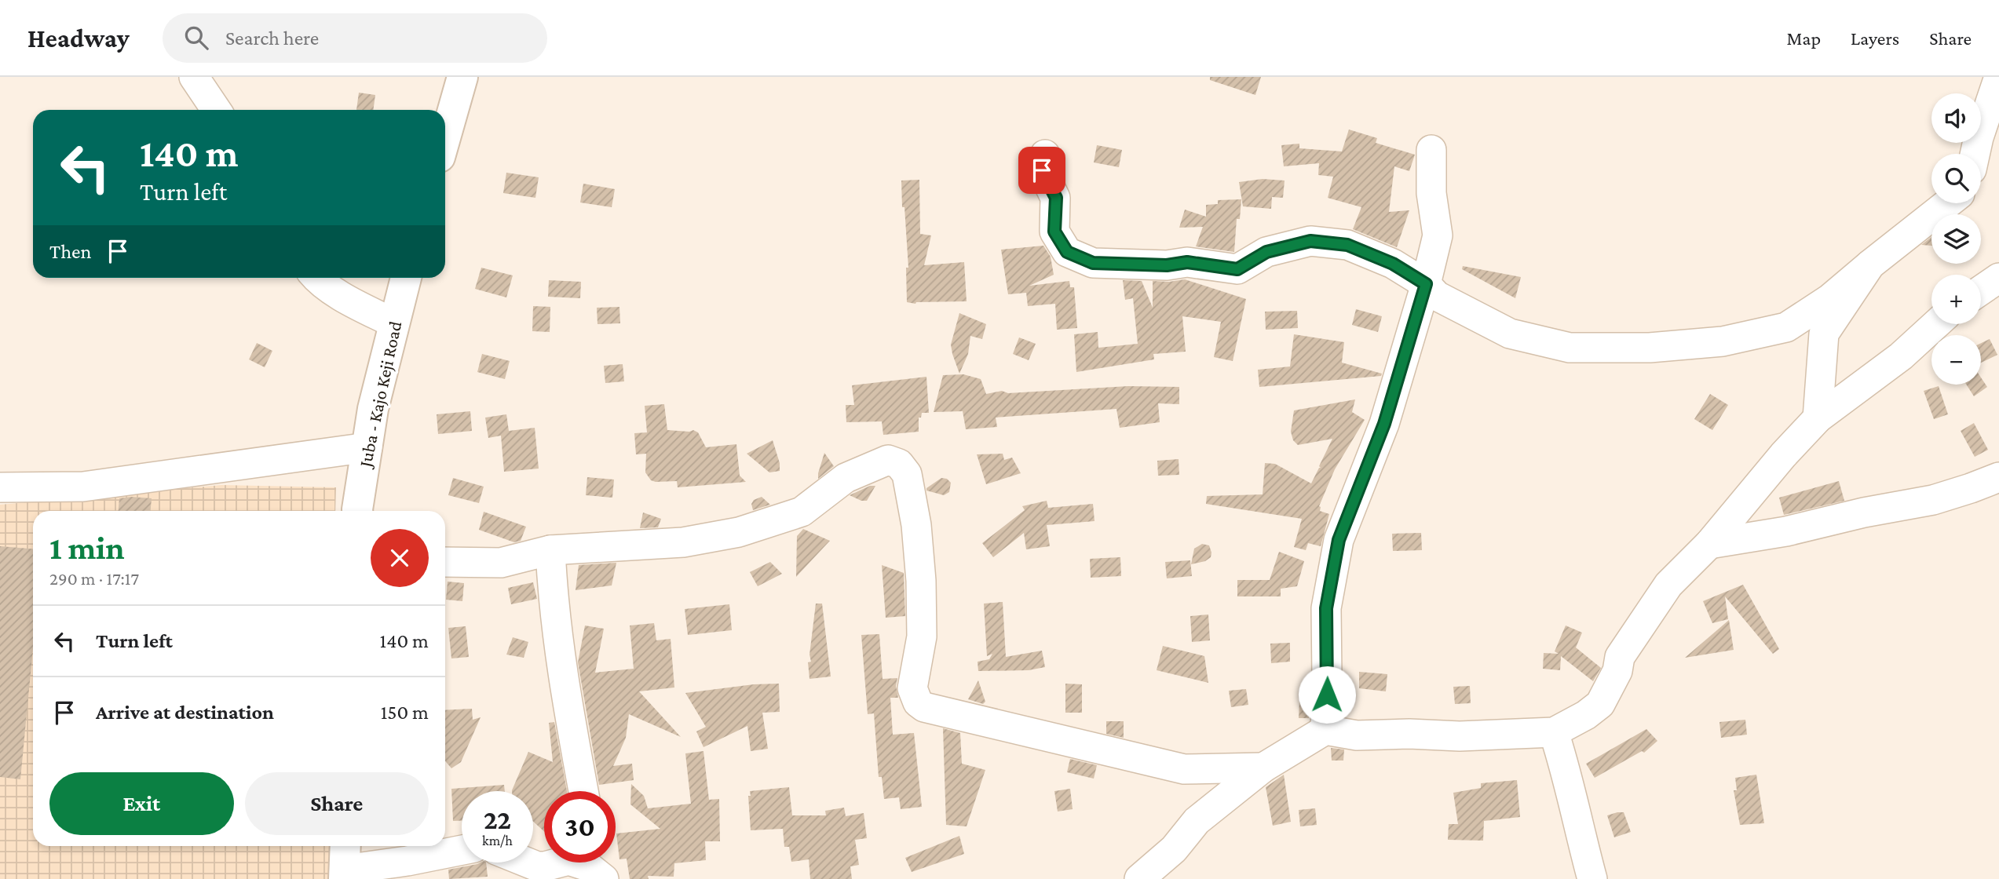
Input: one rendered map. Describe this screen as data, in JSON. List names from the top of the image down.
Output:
{
  "streets": {
    "main road": ["Juba - Kajo Keji Road"]
  },
  "page": {
    "header": "Headway",
    "search": "Search here",
    "nav": ["Map", "Layers", "Share"],
    "map_buttons": ["+", "−"],
    "turn": ["140 m", "Turn left"],
    "then": "Then",
    "heading": ["1 min", "290 m · 17:17"],
    "list": [
      {
        "name": "Turn left",
        "value": "140 m"
      },
      {
        "name": "Arrive at destination",
        "value": "150 m"
      }
    ],
    "buttons": ["Exit", "Share"],
    "speed": "22 km/h",
    "limit": "30"
  }
}
